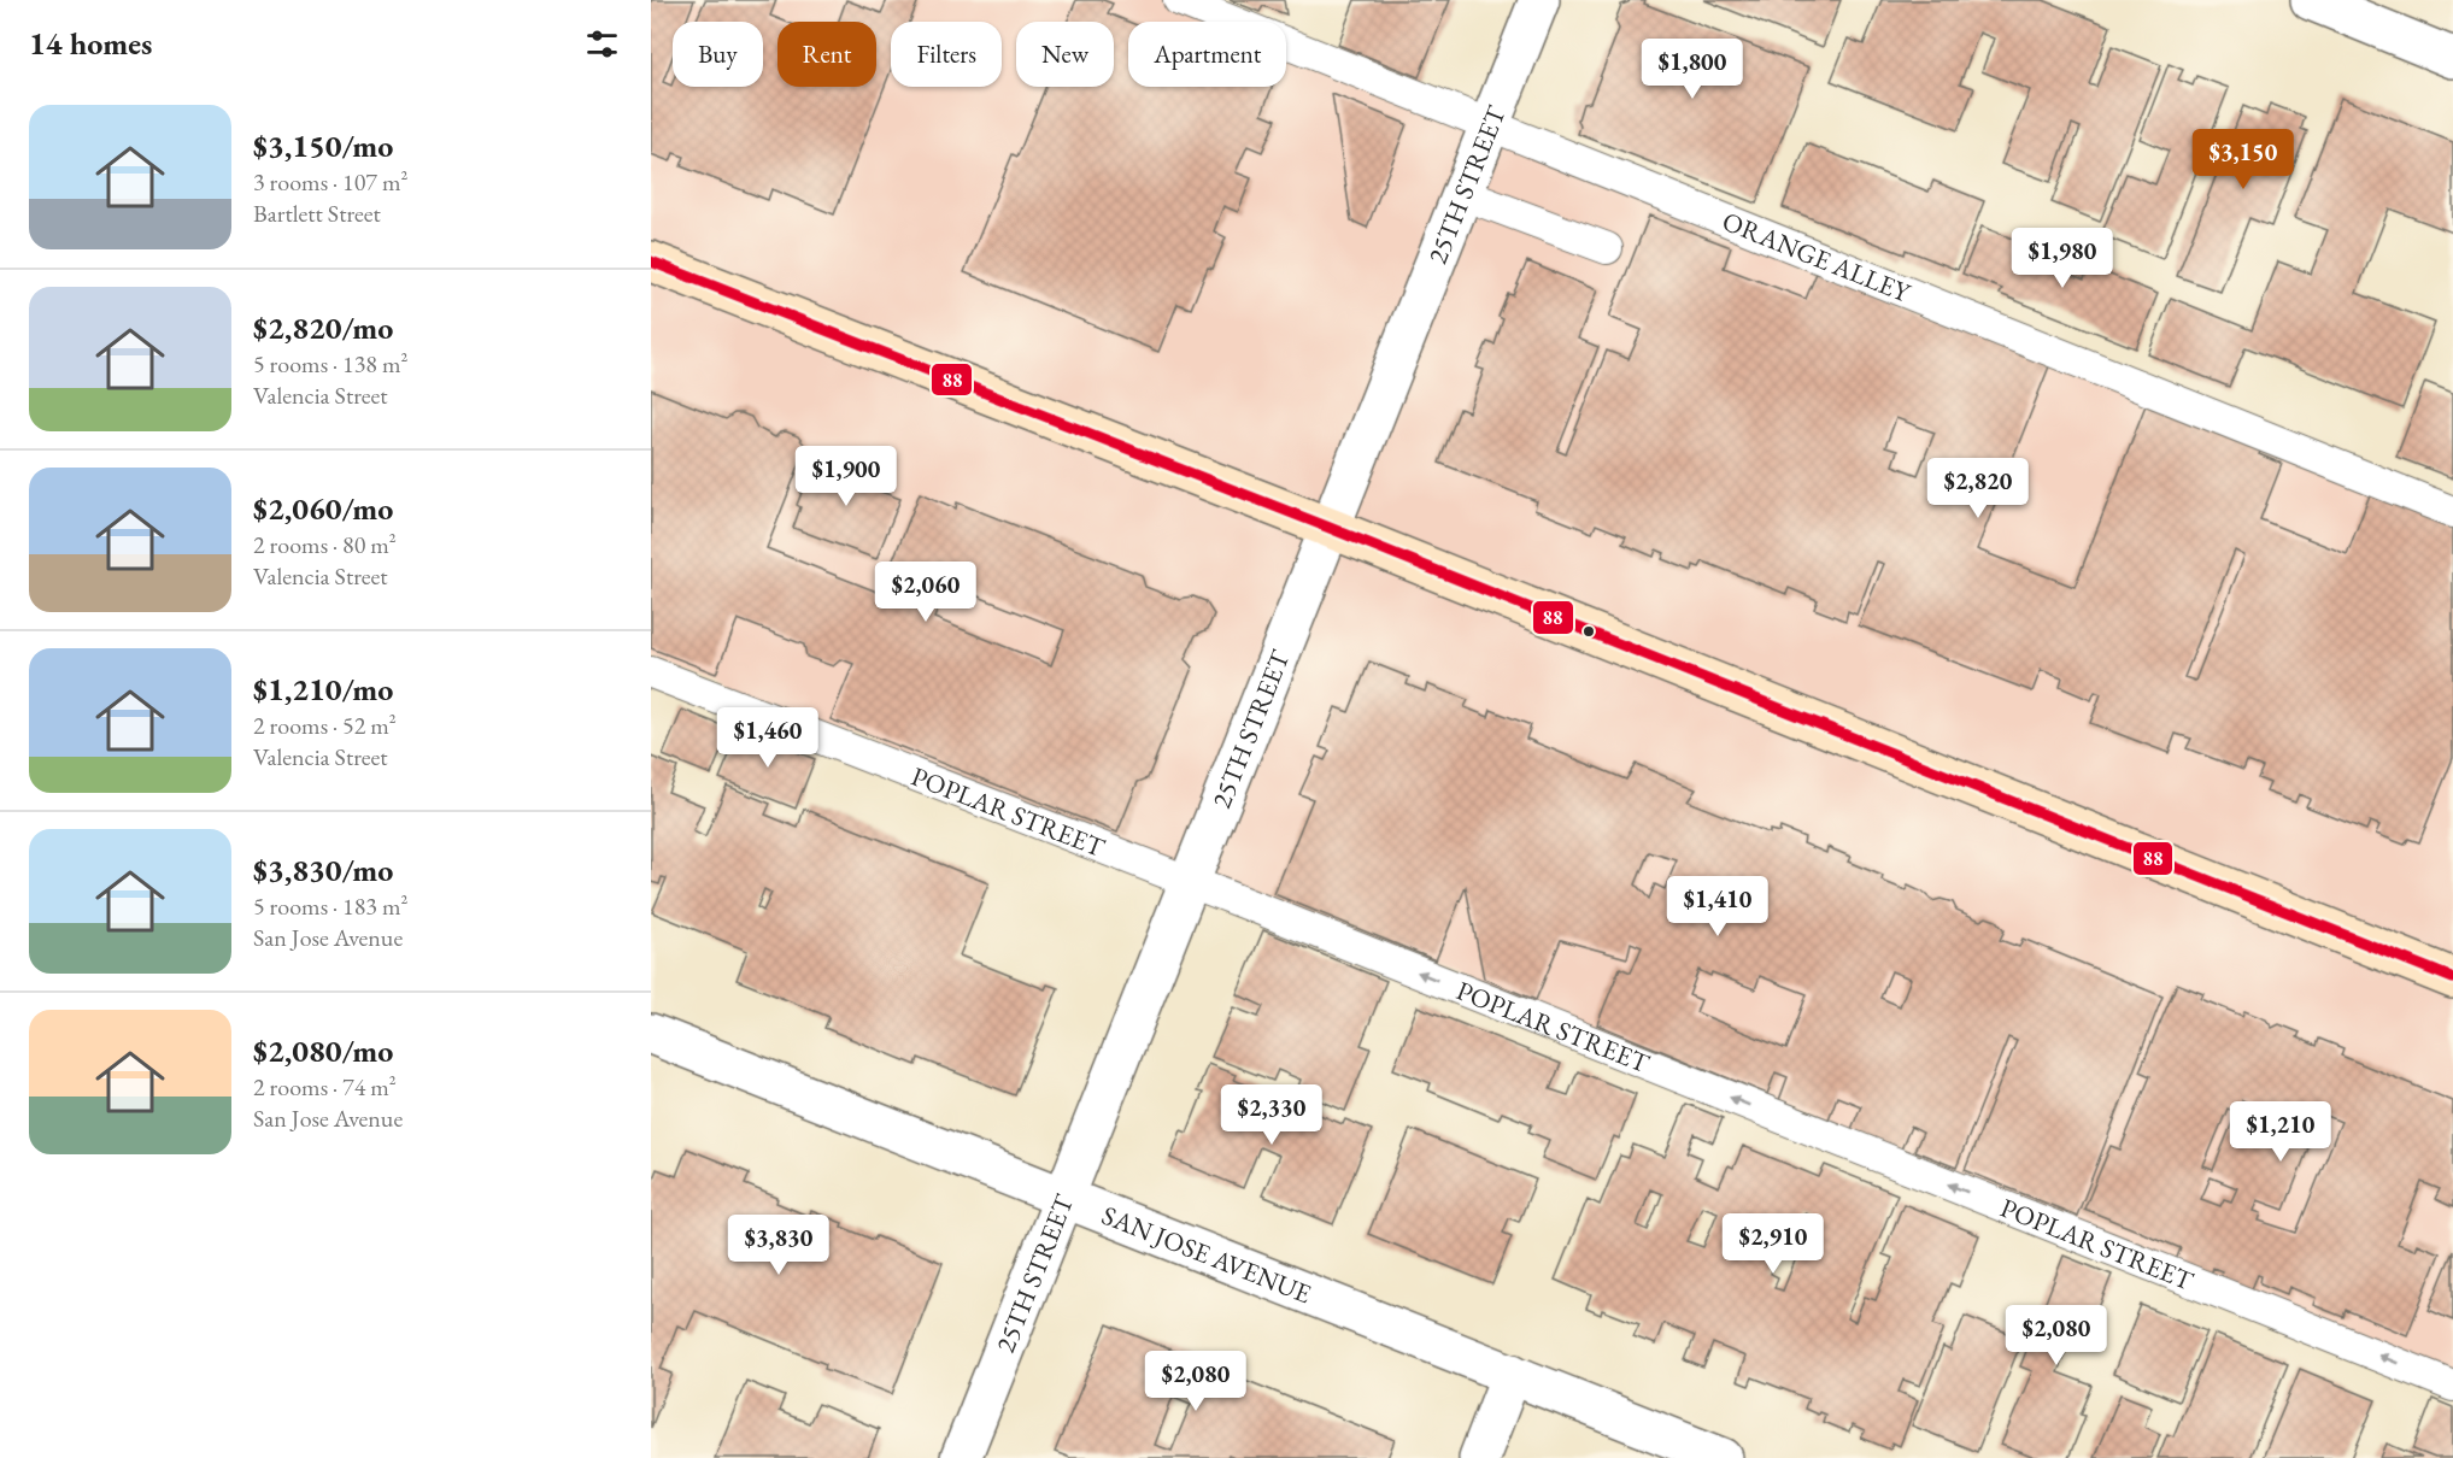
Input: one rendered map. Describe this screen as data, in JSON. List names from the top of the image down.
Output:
{
  "streets": {
    "street": ["25TH STREET", "SAN JOSE AVENUE"],
    "lane": ["ORANGE ALLEY", "POPLAR STREET"]
  },
  "crossings": [
    ["25TH STREET", "ORANGE ALLEY"],
    ["25TH STREET", "POPLAR STREET"],
    ["25TH STREET", "SAN JOSE AVENUE"]
  ],
  "one_way": ["POPLAR STREET"],
  "lines": ["transit line 88"],
  "page": {
    "heading": "14 homes",
    "chip": [
      "Buy",
      "Rent",
      "Filters",
      "New",
      "Apartment"
    ],
    "price": [
      "$1,800",
      "$3,150",
      "$1,980",
      "$1,900",
      "$2,820",
      "$2,060",
      "$1,460",
      "$1,410",
      "$2,330",
      "$1,210",
      "$2,910",
      "$3,830",
      "$2,080",
      "$2,080"
    ],
    "list": [
      {
        "name": "$3,150/mo",
        "note": "3 rooms · 107 m² · Bartlett Street"
      },
      {
        "name": "$2,820/mo",
        "note": "5 rooms · 138 m² · Valencia Street"
      },
      {
        "name": "$2,060/mo",
        "note": "2 rooms · 80 m² · Valencia Street"
      },
      {
        "name": "$1,210/mo",
        "note": "2 rooms · 52 m² · Valencia Street"
      },
      {
        "name": "$3,830/mo",
        "note": "5 rooms · 183 m² · San Jose Avenue"
      },
      {
        "name": "$2,080/mo",
        "note": "2 rooms · 74 m² · San Jose Avenue"
      }
    ]
  }
}
